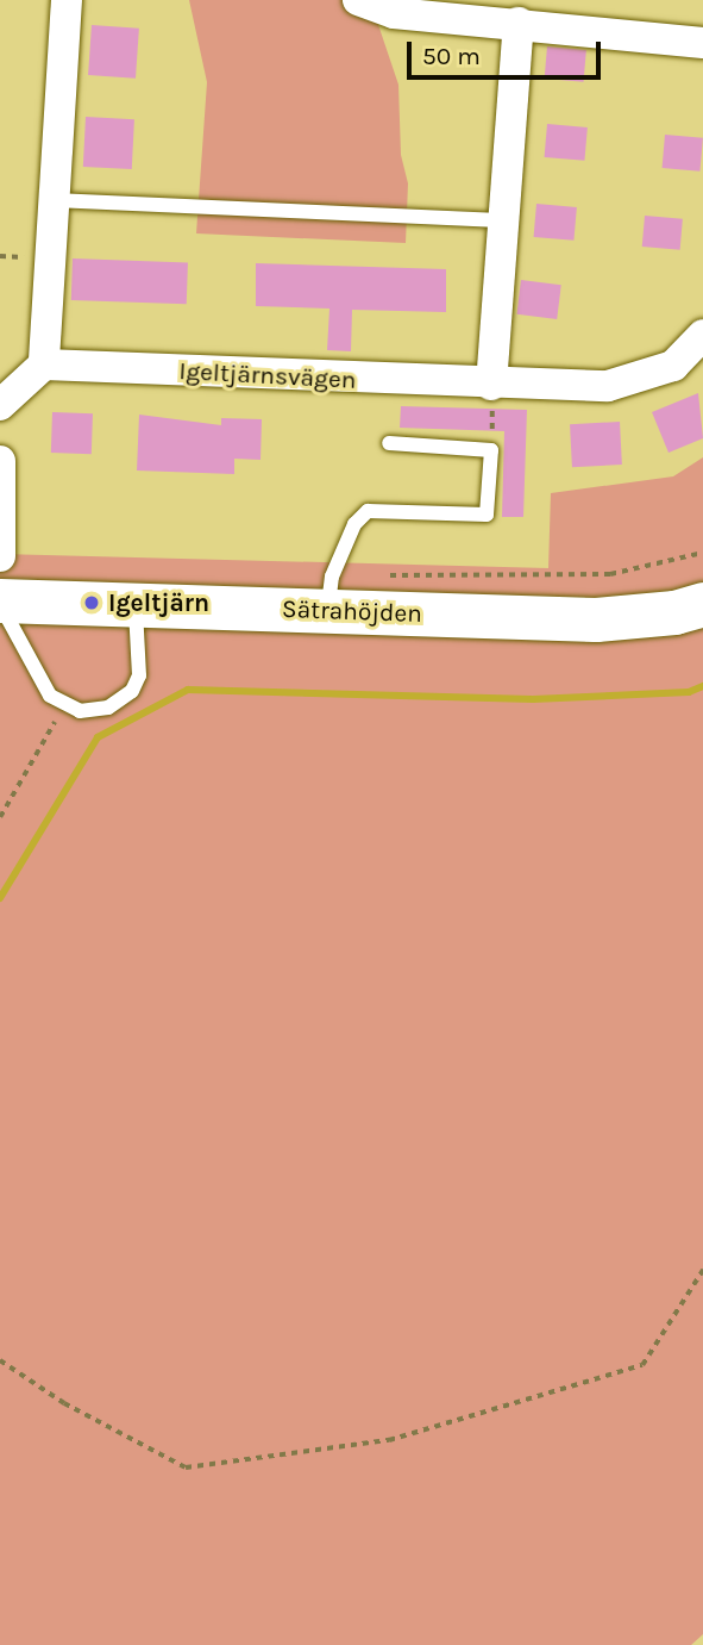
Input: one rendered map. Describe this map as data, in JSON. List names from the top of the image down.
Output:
{
  "streets": {
    "street": ["Igeltjärnsvägen", "Sätrahöjden"]
  },
  "places": ["Igeltjärn"],
  "scale_bar": "50 m"
}
